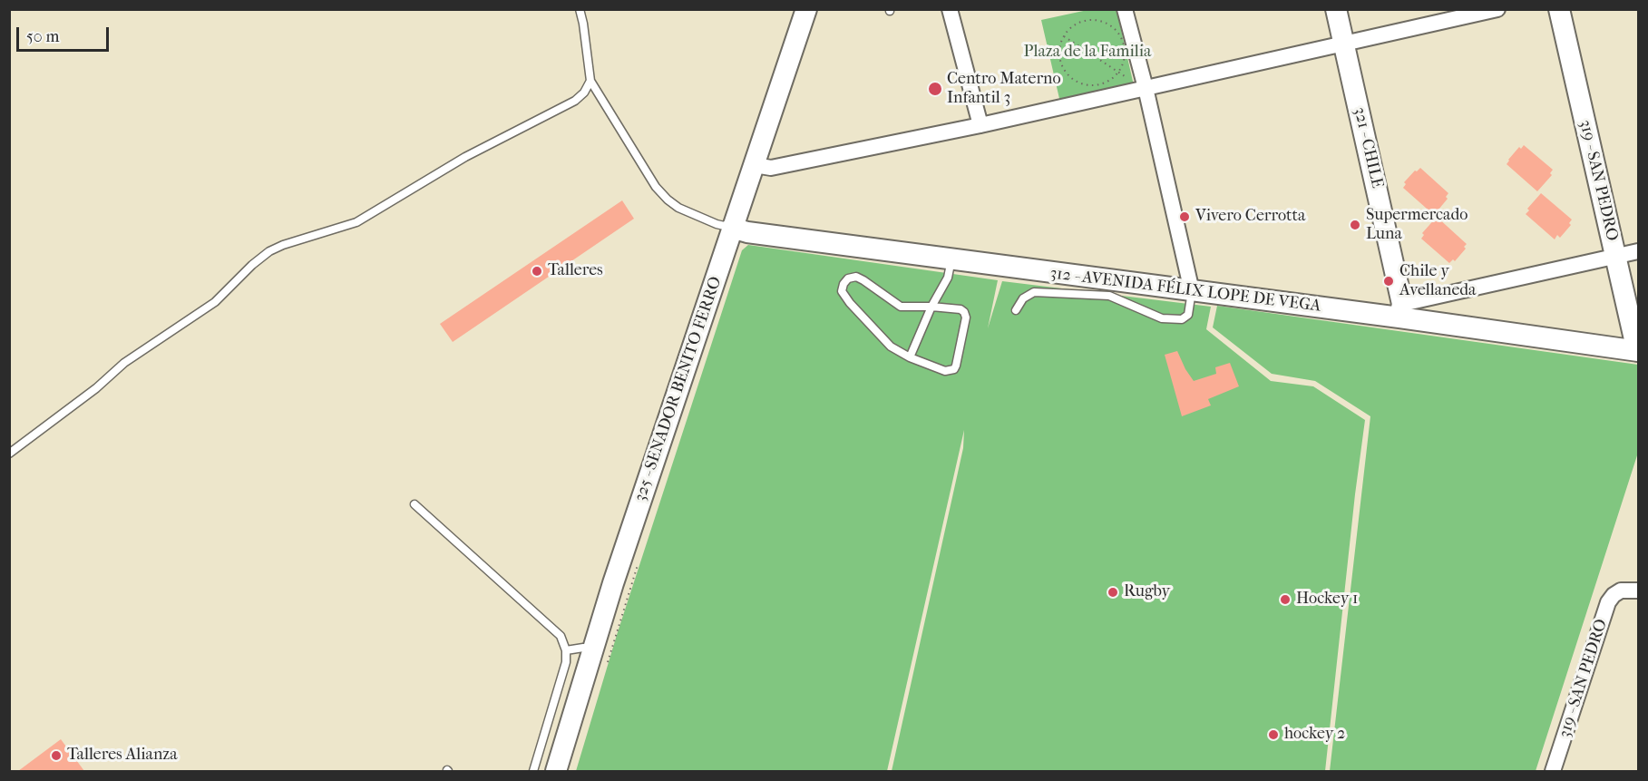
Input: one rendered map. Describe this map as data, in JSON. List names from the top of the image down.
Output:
{
  "streets": {
    "street": [
      "321 - CHILE",
      "319 - SAN PEDRO",
      "312 - AVENIDA FÉLIX LOPE DE VEGA",
      "325 - SENADOR BENITO FERRO"
    ]
  },
  "crossings": [
    ["321 - CHILE", "312 - AVENIDA FÉLIX LOPE DE VEGA"],
    ["319 - SAN PEDRO", "312 - AVENIDA FÉLIX LOPE DE VEGA"],
    ["312 - AVENIDA FÉLIX LOPE DE VEGA", "325 - SENADOR BENITO FERRO"]
  ],
  "parks": ["Plaza de la Familia"],
  "places": [
    "Centro Materno Infantil 3",
    "Vivero Cerrotta",
    "Supermercado Luna",
    "Talleres",
    "Chile y Avellaneda",
    "Rugby",
    "Hockey 1",
    "hockey 2",
    "Talleres Alianza"
  ],
  "scale_bar": "50 m"
}
